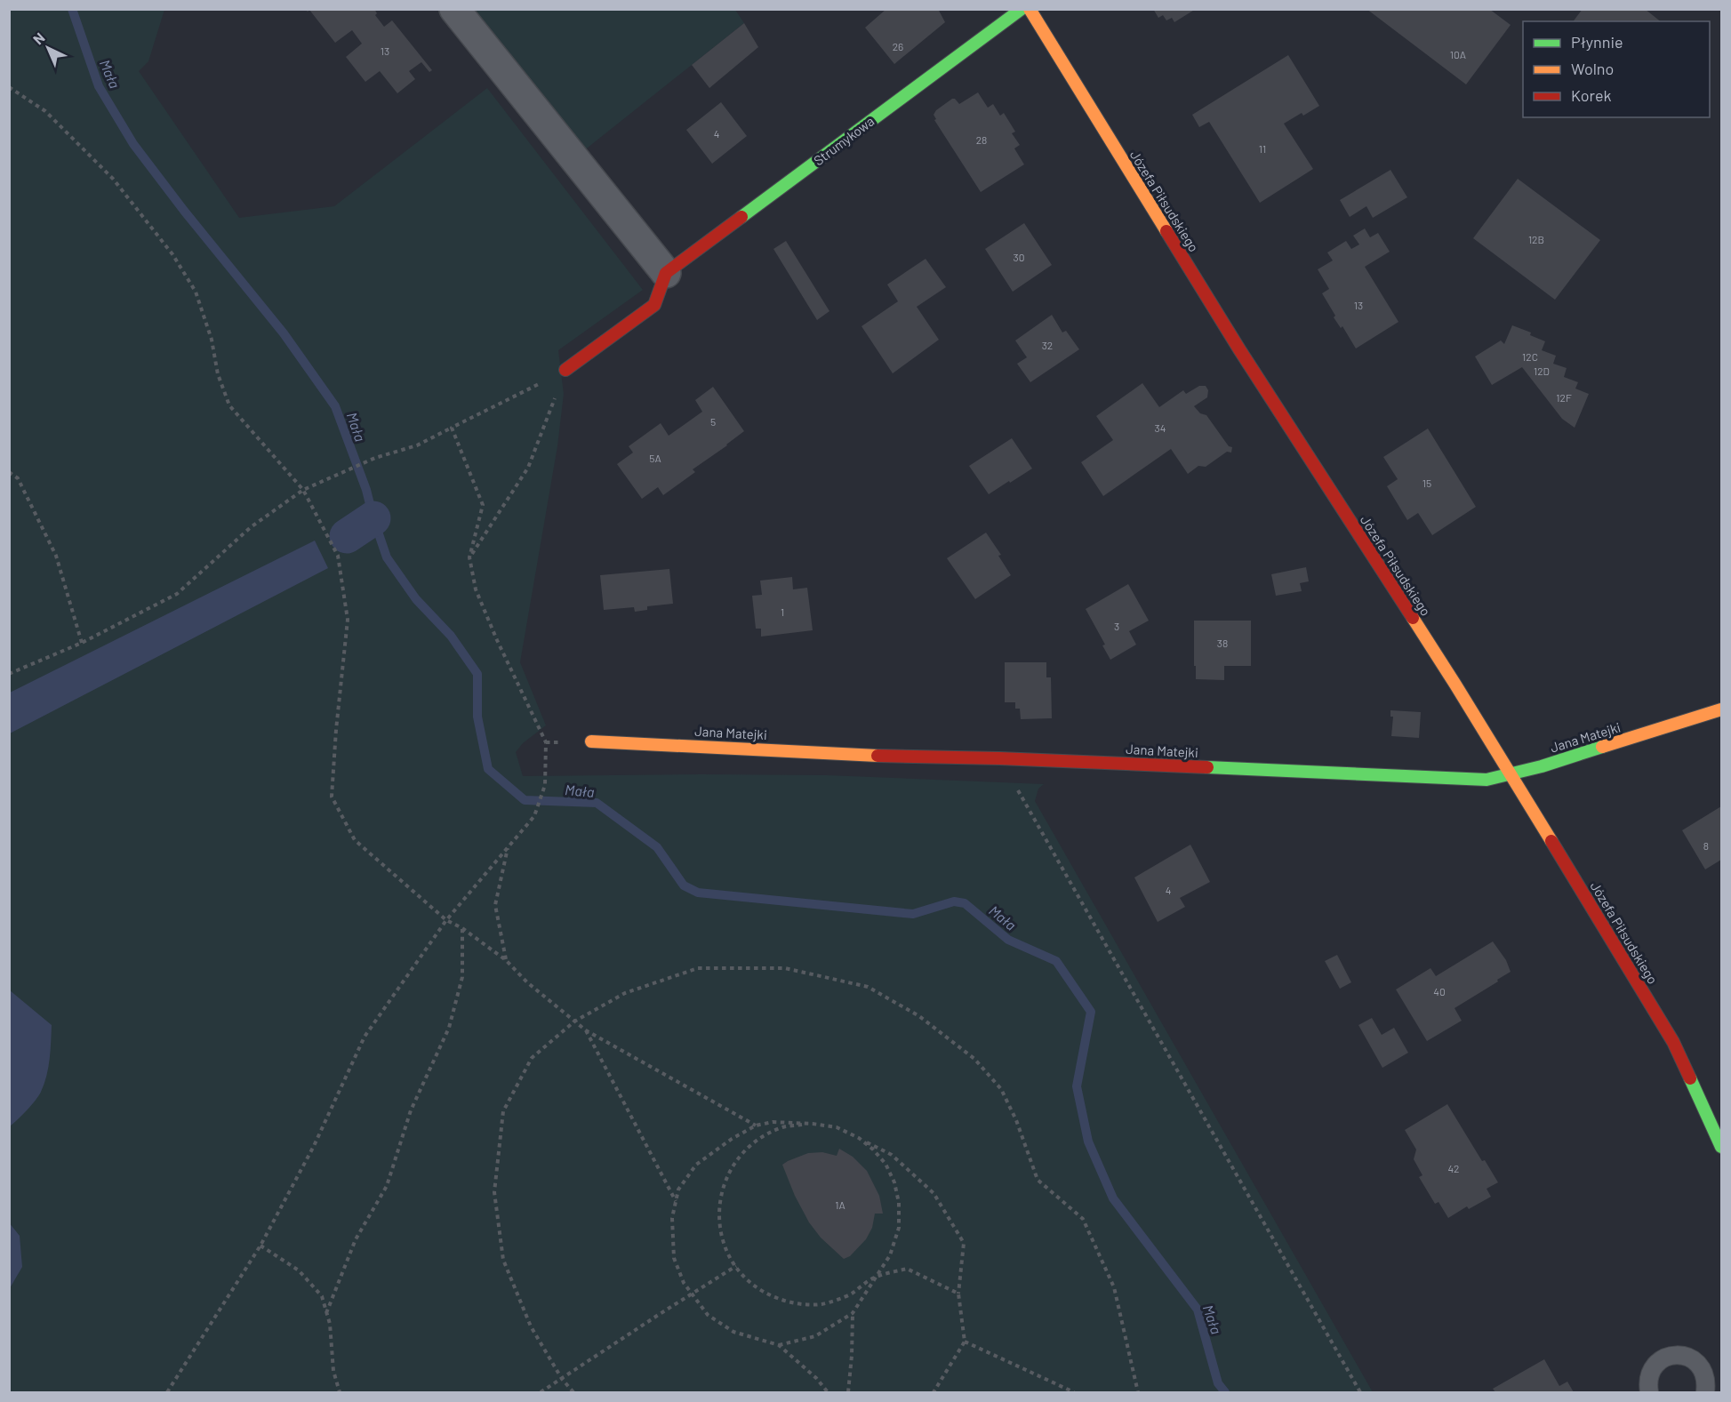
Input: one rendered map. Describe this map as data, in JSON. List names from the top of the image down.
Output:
{
  "streets": {
    "street": ["Strumykowa", "Józefa Piłsudskiego", "Jana Matejki"]
  },
  "crossings": [
    ["Józefa Piłsudskiego", "Jana Matejki"]
  ],
  "water": ["Mała"],
  "house_numbers": [
    "26",
    "13",
    "10A",
    "4",
    "28",
    "11",
    "12B",
    "30",
    "13",
    "32",
    "12C",
    "12D",
    "12F",
    "5",
    "34",
    "5A",
    "15",
    "1",
    "3",
    "38",
    "8",
    "4",
    "40",
    "42",
    "1A"
  ],
  "legend": ["Płynnie", "Wolno", "Korek"],
  "north": "top left"
}
